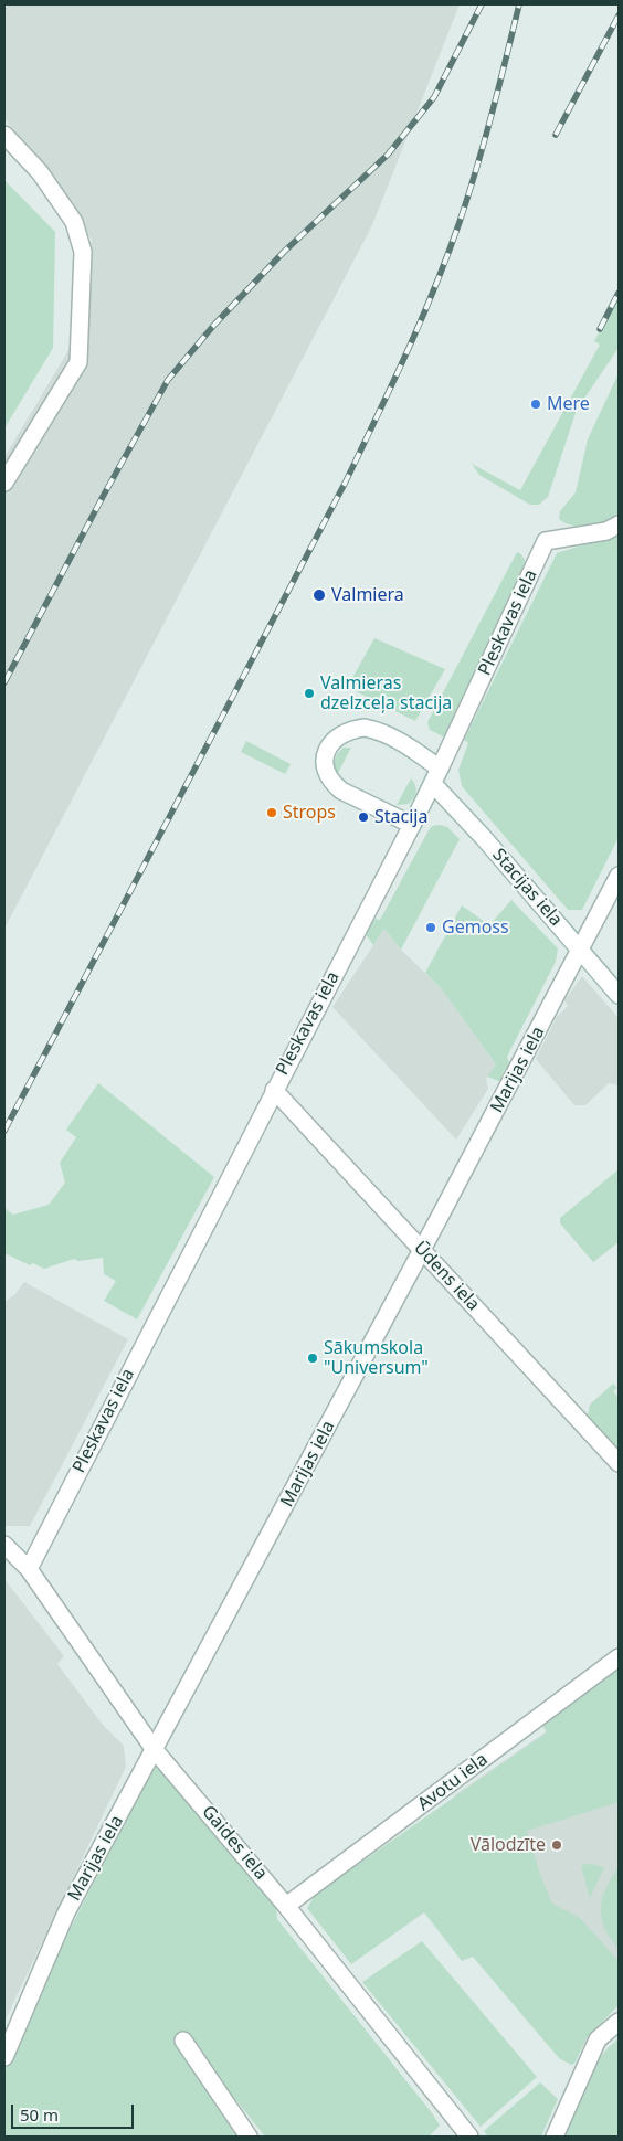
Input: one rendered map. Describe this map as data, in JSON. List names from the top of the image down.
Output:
{
  "streets": {
    "street": [
      "Pleskavas iela",
      "Stacijas iela",
      "Marijas iela",
      "Ūdens iela",
      "Avotu iela",
      "Gaides iela"
    ]
  },
  "crossings": [
    ["Pleskavas iela", "Stacijas iela"],
    ["Pleskavas iela", "Ūdens iela"],
    ["Pleskavas iela", "Gaides iela"],
    ["Stacijas iela", "Marijas iela"],
    ["Marijas iela", "Ūdens iela"],
    ["Marijas iela", "Gaides iela"],
    ["Avotu iela", "Gaides iela"]
  ],
  "places": [
    "Mere",
    "Valmiera",
    "Valmieras dzelzceļa stacija",
    "Strops",
    "Stacija",
    "Gemoss",
    "Sākumskola \"Universum\"",
    "Vālodzīte"
  ],
  "scale_bar": "50 m"
}
